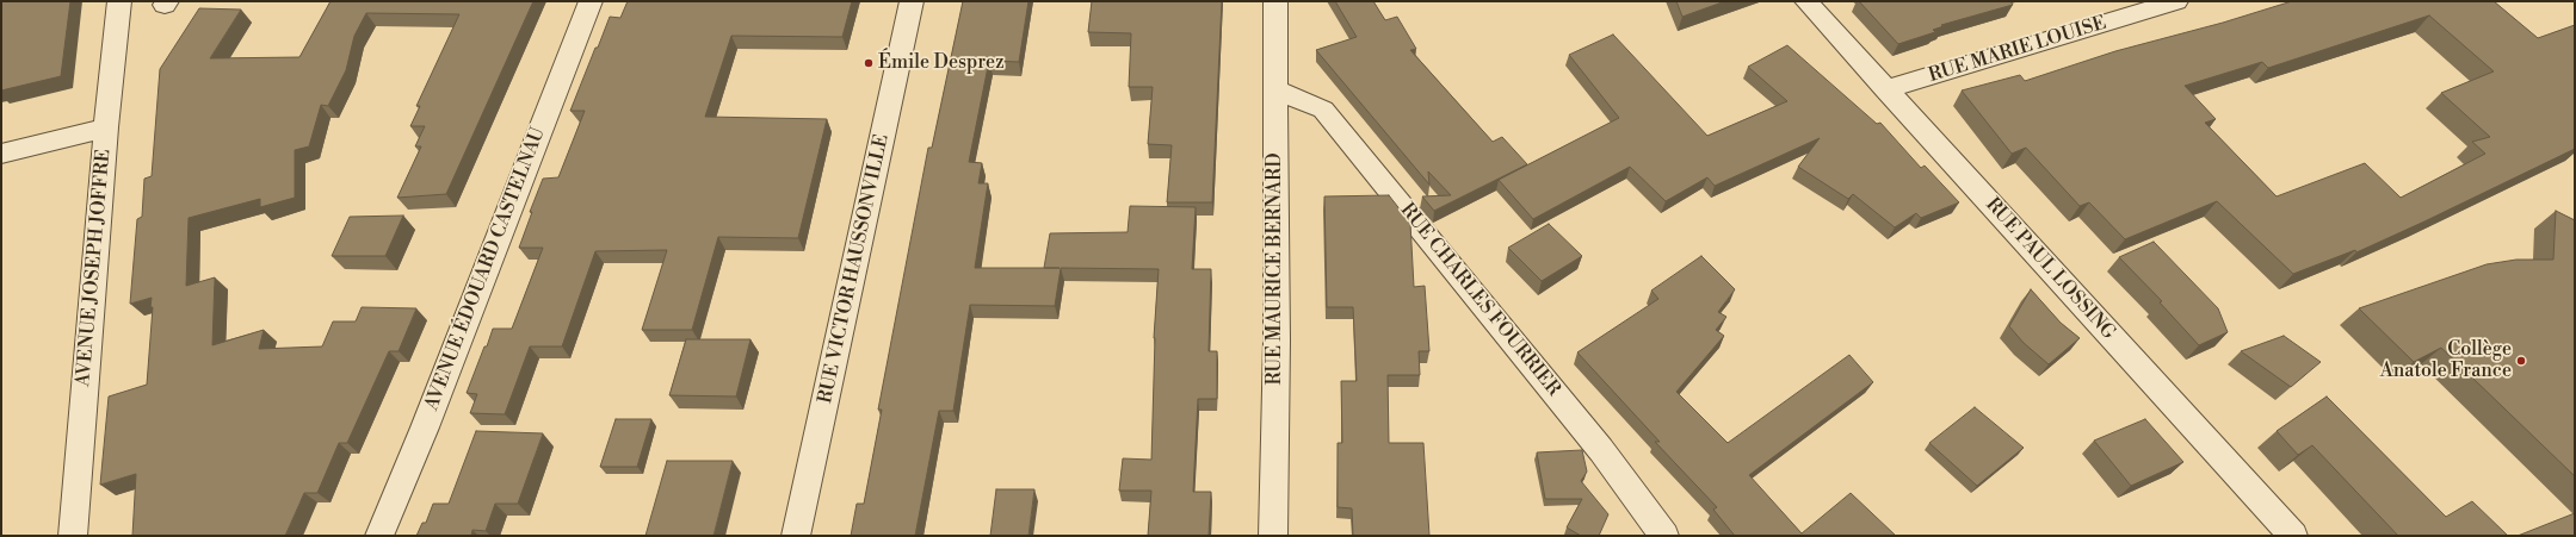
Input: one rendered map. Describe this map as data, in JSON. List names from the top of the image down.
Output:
{
  "streets": {
    "street": [
      "RUE MARIE LOUISE",
      "AVENUE JOSEPH JOFFRE",
      "AVENUE ÉDOUARD CASTELNAU",
      "RUE VICTOR HAUSSONVILLE",
      "RUE MAURICE BERNARD",
      "RUE PAUL LOSSING",
      "RUE CHARLES FOURRIER"
    ]
  },
  "crossings": [
    ["RUE MARIE LOUISE", "RUE PAUL LOSSING"],
    ["RUE MAURICE BERNARD", "RUE CHARLES FOURRIER"]
  ],
  "places": ["Émile Desprez", "Collège Anatole France"]
}
